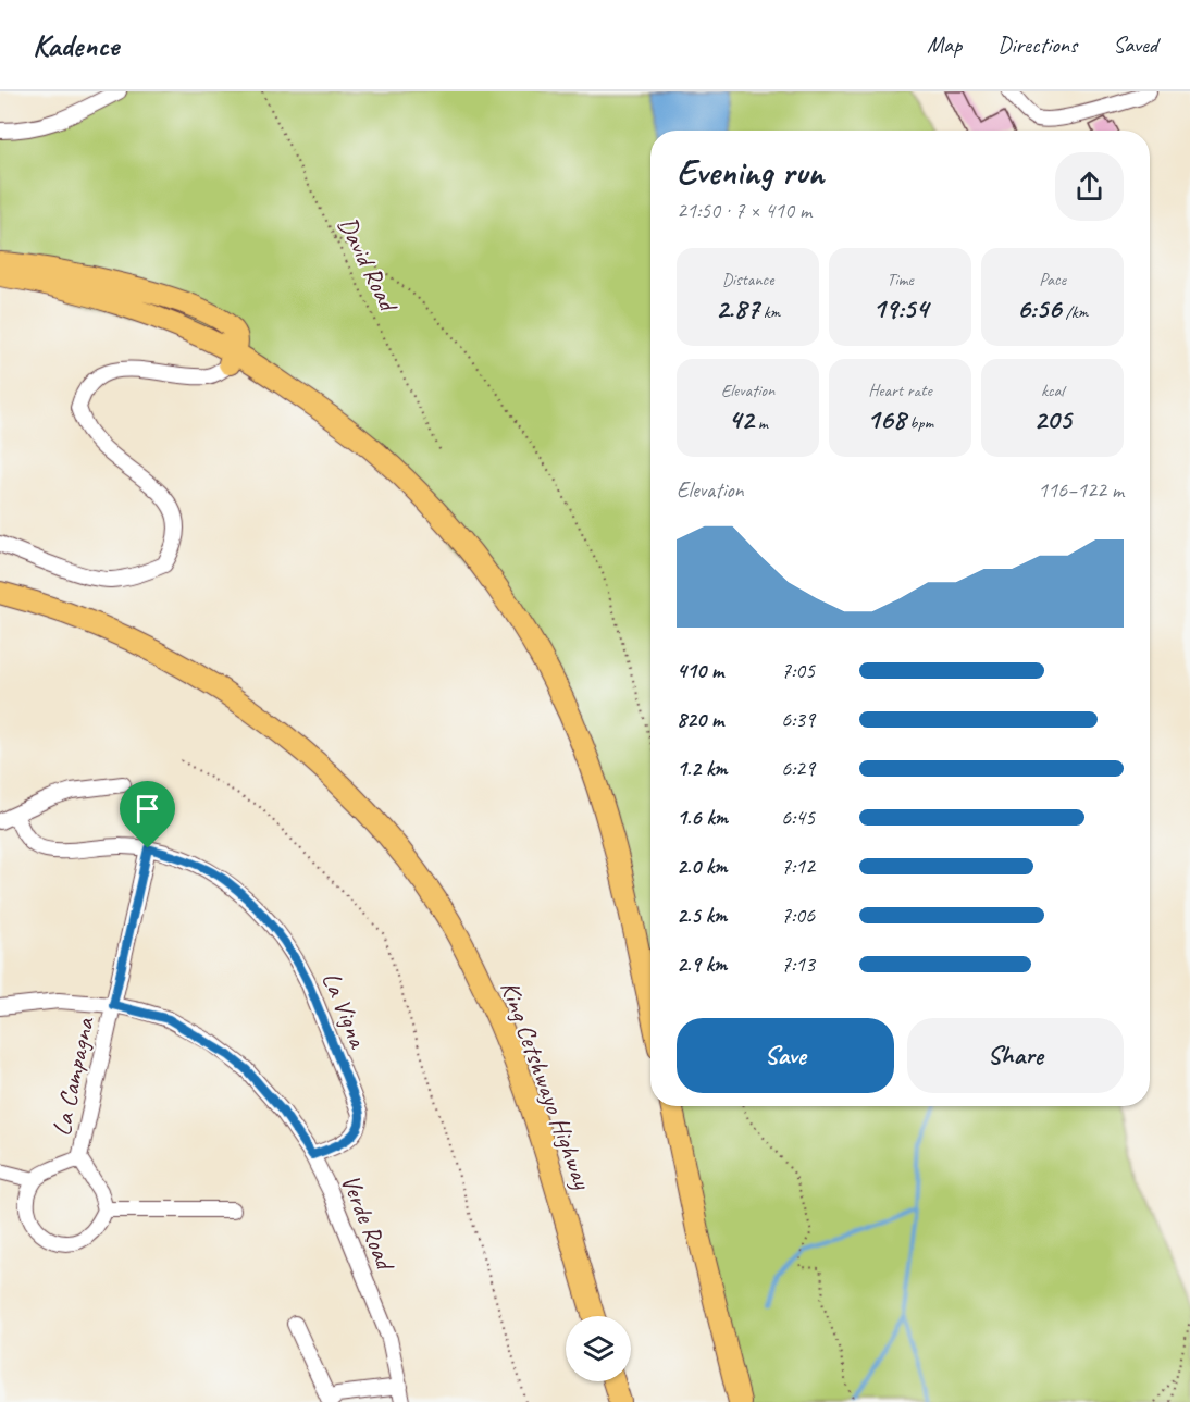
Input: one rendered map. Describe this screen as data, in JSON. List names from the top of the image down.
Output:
{
  "streets": {
    "highway": ["King Cetshwayo Highway"],
    "street": ["La Vigna", "La Campagna", "Verde Road"],
    "path": ["David Road"]
  },
  "crossings": [
    ["La Vigna", "La Campagna"],
    ["La Vigna", "Verde Road"],
    ["La Campagna", "Verde Road"]
  ],
  "page": {
    "header": "Kadence",
    "nav": ["Map", "Directions", "Saved"],
    "heading": ["Evening run", "21:50 · 7 × 410 m"],
    "stats": [
      ["Distance", "2.87 km"],
      ["Time", "19:54"],
      ["Pace", "6:56 /km"],
      ["Elevation", "42 m"],
      ["Heart rate", "168 bpm"],
      ["kcal", "205"]
    ],
    "chart": ["Elevation", "116–122 m"],
    "list": [
      {
        "name": "410 m",
        "note": "7:05"
      },
      {
        "name": "820 m",
        "note": "6:39"
      },
      {
        "name": "1.2 km",
        "note": "6:29"
      },
      {
        "name": "1.6 km",
        "note": "6:45"
      },
      {
        "name": "2.0 km",
        "note": "7:12"
      },
      {
        "name": "2.5 km",
        "note": "7:06"
      },
      {
        "name": "2.9 km",
        "note": "7:13"
      }
    ],
    "buttons": ["Save", "Share"]
  }
}
